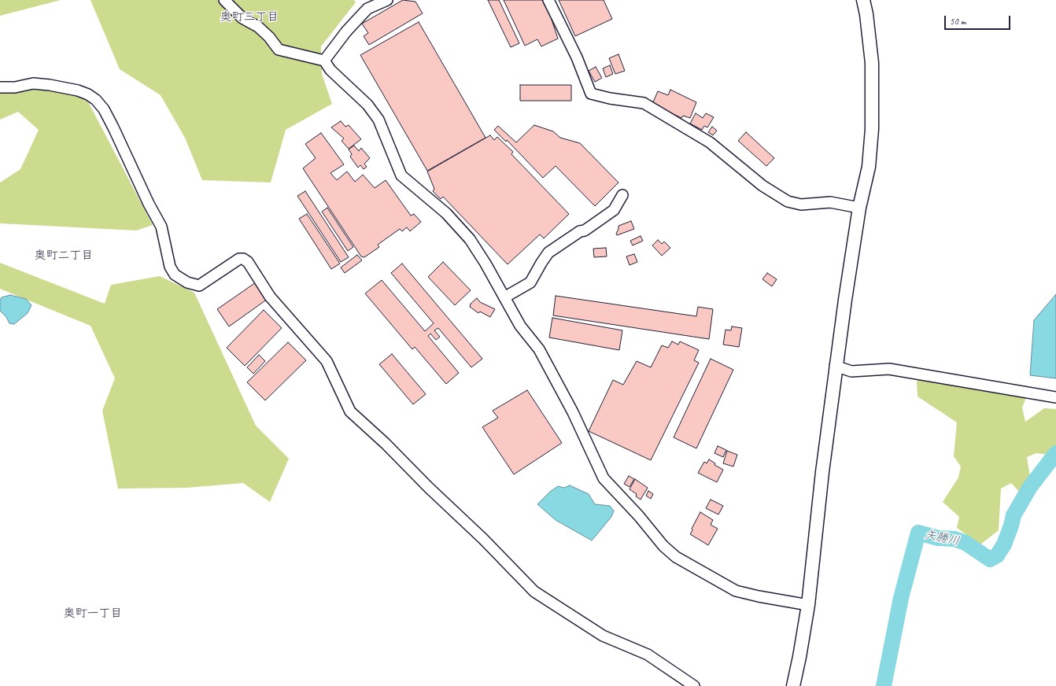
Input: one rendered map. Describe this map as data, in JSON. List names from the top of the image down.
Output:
{
  "districts": ["奥町三丁目", "奥町二丁目", "奥町一丁目"],
  "water": ["矢勝川"],
  "scale_bar": "50 m"
}
